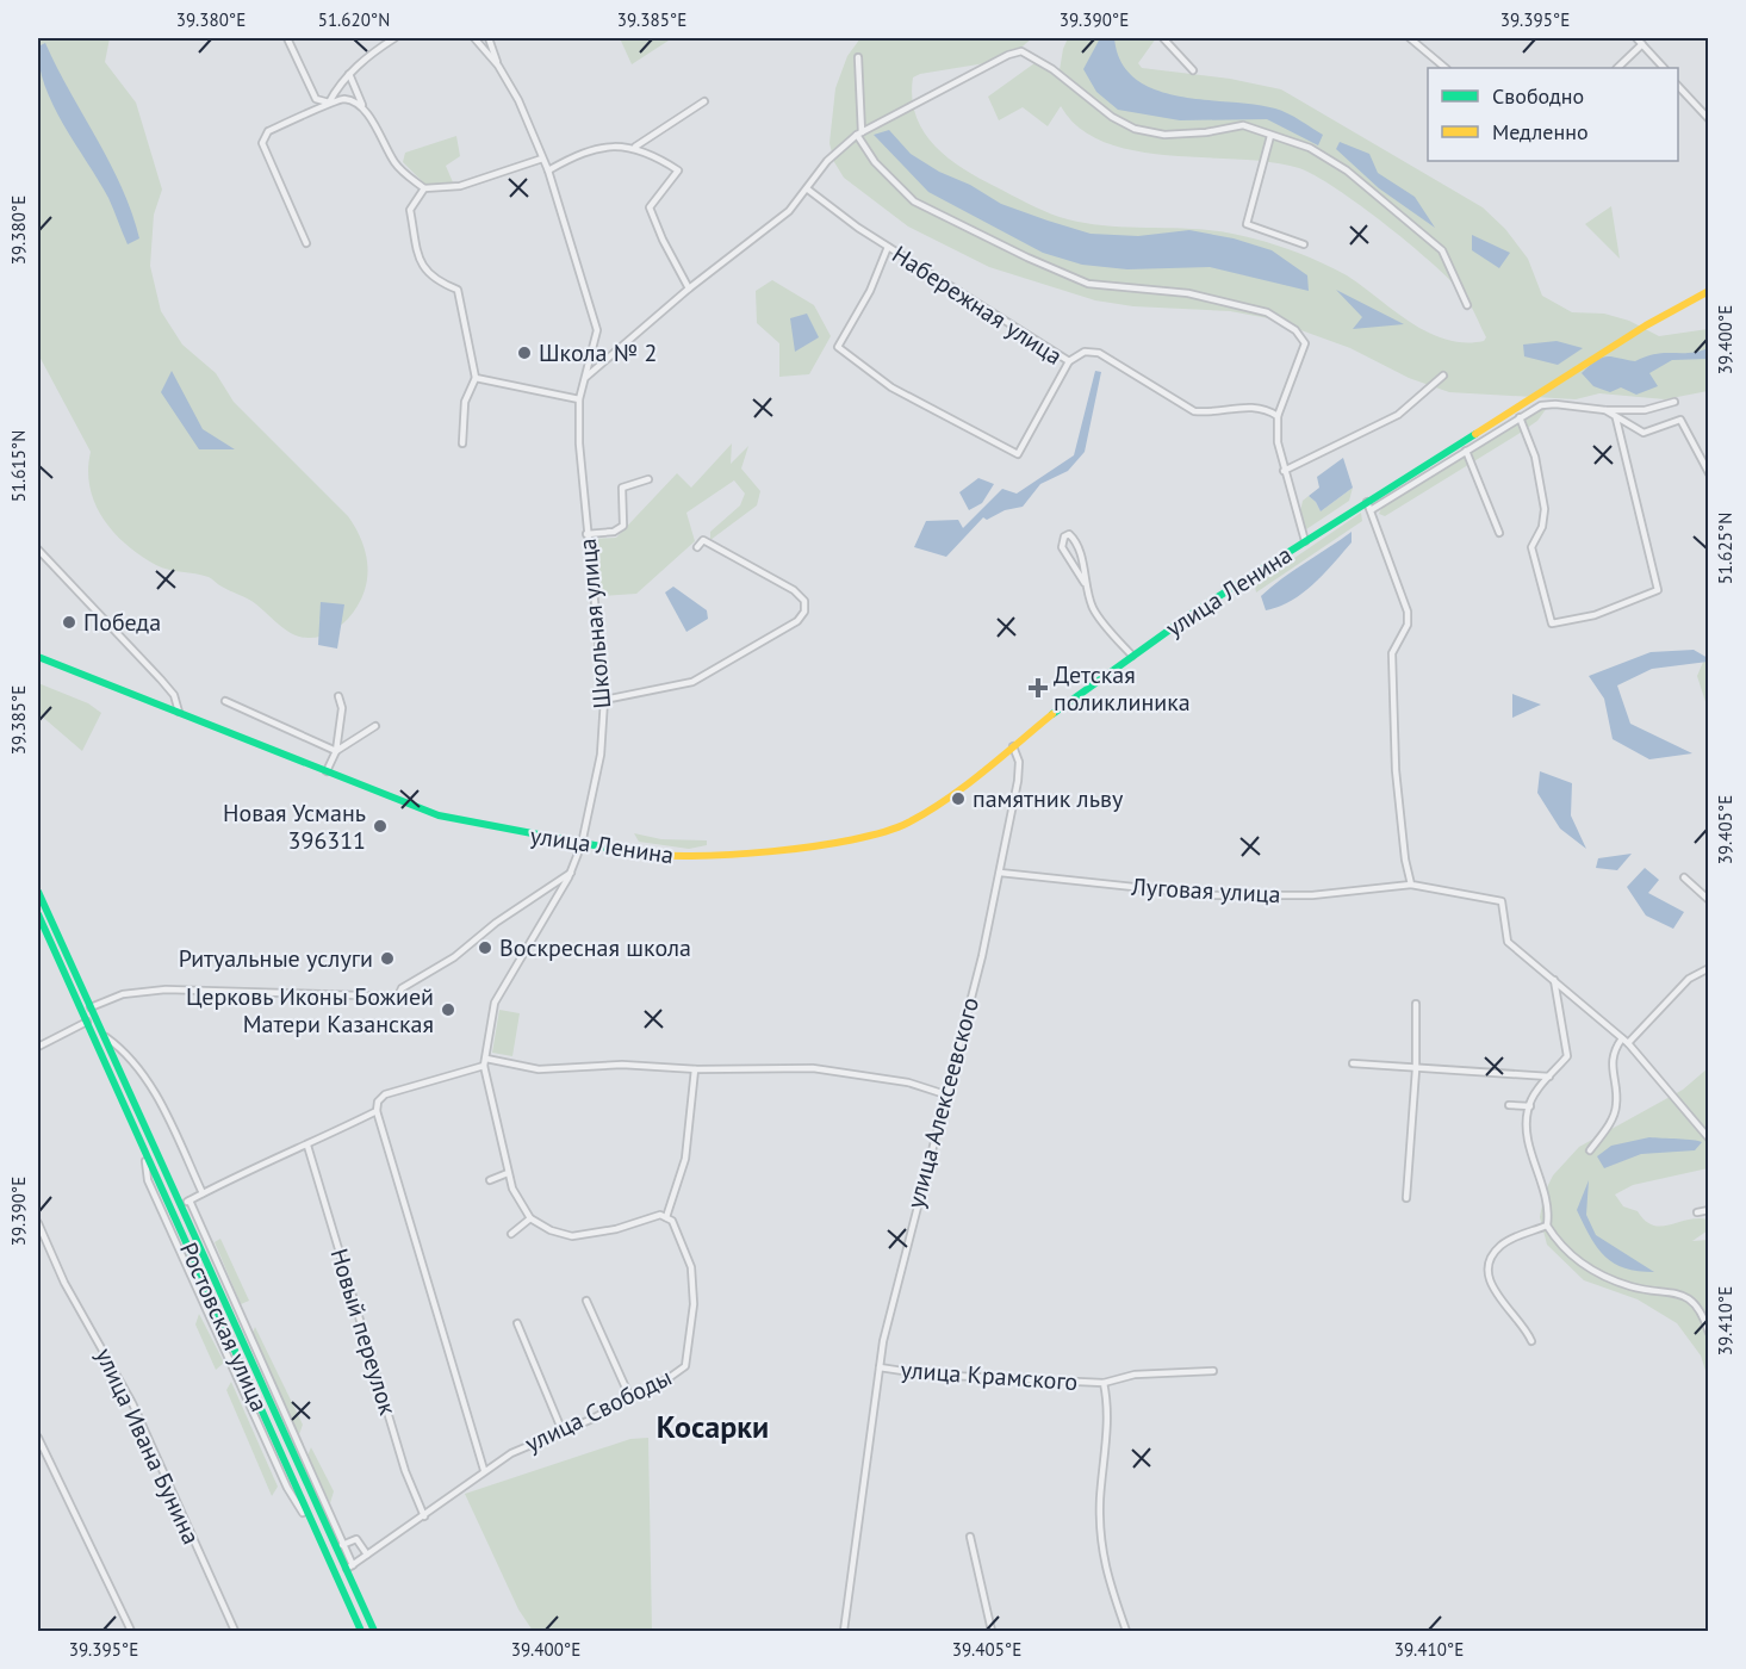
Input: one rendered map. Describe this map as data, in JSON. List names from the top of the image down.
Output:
{
  "streets": {
    "main road": ["улица Ленина", "Ростовская улица"],
    "street": [
      "Набережная улица",
      "Школьная улица",
      "Луговая улица",
      "улица Алексеевского",
      "Новый переулок",
      "улица Крамского",
      "улица Свободы",
      "улица Ивана Бунина"
    ]
  },
  "crossings": [
    ["улица Ленина", "Школьная улица"],
    ["улица Ленина", "улица Алексеевского"],
    ["Луговая улица", "улица Алексеевского"],
    ["улица Алексеевского", "улица Крамского"],
    ["Ростовская улица", "улица Свободы"],
    ["Новый переулок", "улица Свободы"]
  ],
  "districts": ["Косарки"],
  "places": {
    "other": [
      "Школа № 2",
      "Победа",
      "памятник льву",
      "Новая Усмань 396311",
      "Воскресная школа",
      "Ритуальные услуги",
      "Церковь Иконы Божией Матери Казанская"
    ],
    "health": ["Детская поликлиника"]
  },
  "legend": ["Свободно", "Медленно"],
  "coordinates": [
    "39.380°E",
    "51.620°N",
    "39.385°E",
    "39.390°E",
    "39.395°E",
    "39.400°E",
    "51.615°N",
    "51.625°N",
    "39.405°E",
    "39.410°E"
  ]
}
